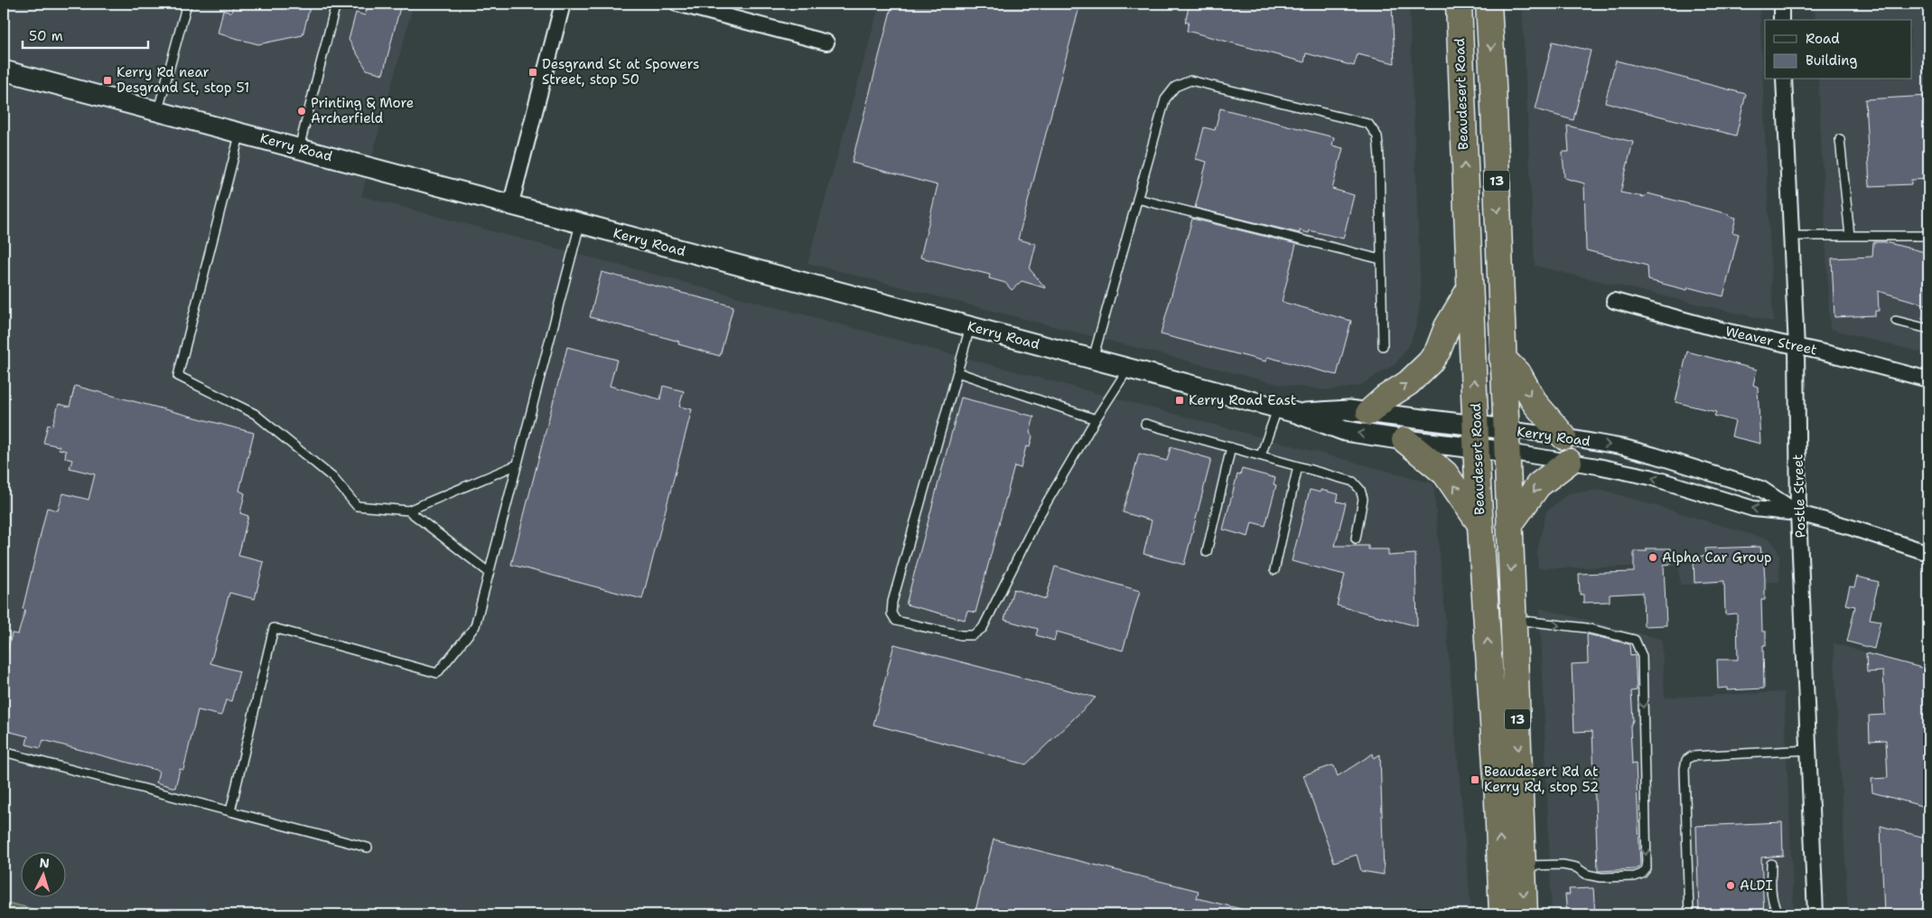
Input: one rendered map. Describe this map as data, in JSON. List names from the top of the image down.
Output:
{
  "streets": {
    "highway": ["Beaudesert Road", "13"],
    "street": ["Kerry Road", "Weaver Street", "Postle Street"]
  },
  "crossings": [
    ["Beaudesert Road", "Kerry Road"],
    ["Kerry Road", "13"],
    ["Kerry Road", "Postle Street"],
    ["Weaver Street", "Postle Street"]
  ],
  "places": {
    "transit": [
      "Desgrand St at Spowers Street, stop 50",
      "Kerry Rd near Desgrand St, stop 51",
      "Kerry Road East",
      "Beaudesert Rd at Kerry Rd, stop 52"
    ],
    "other": ["Printing & More Archerfield", "Alpha Car Group", "ALDI"]
  },
  "legend": ["Road", "Building"],
  "scale_bar": "50 m",
  "north": "top"
}
